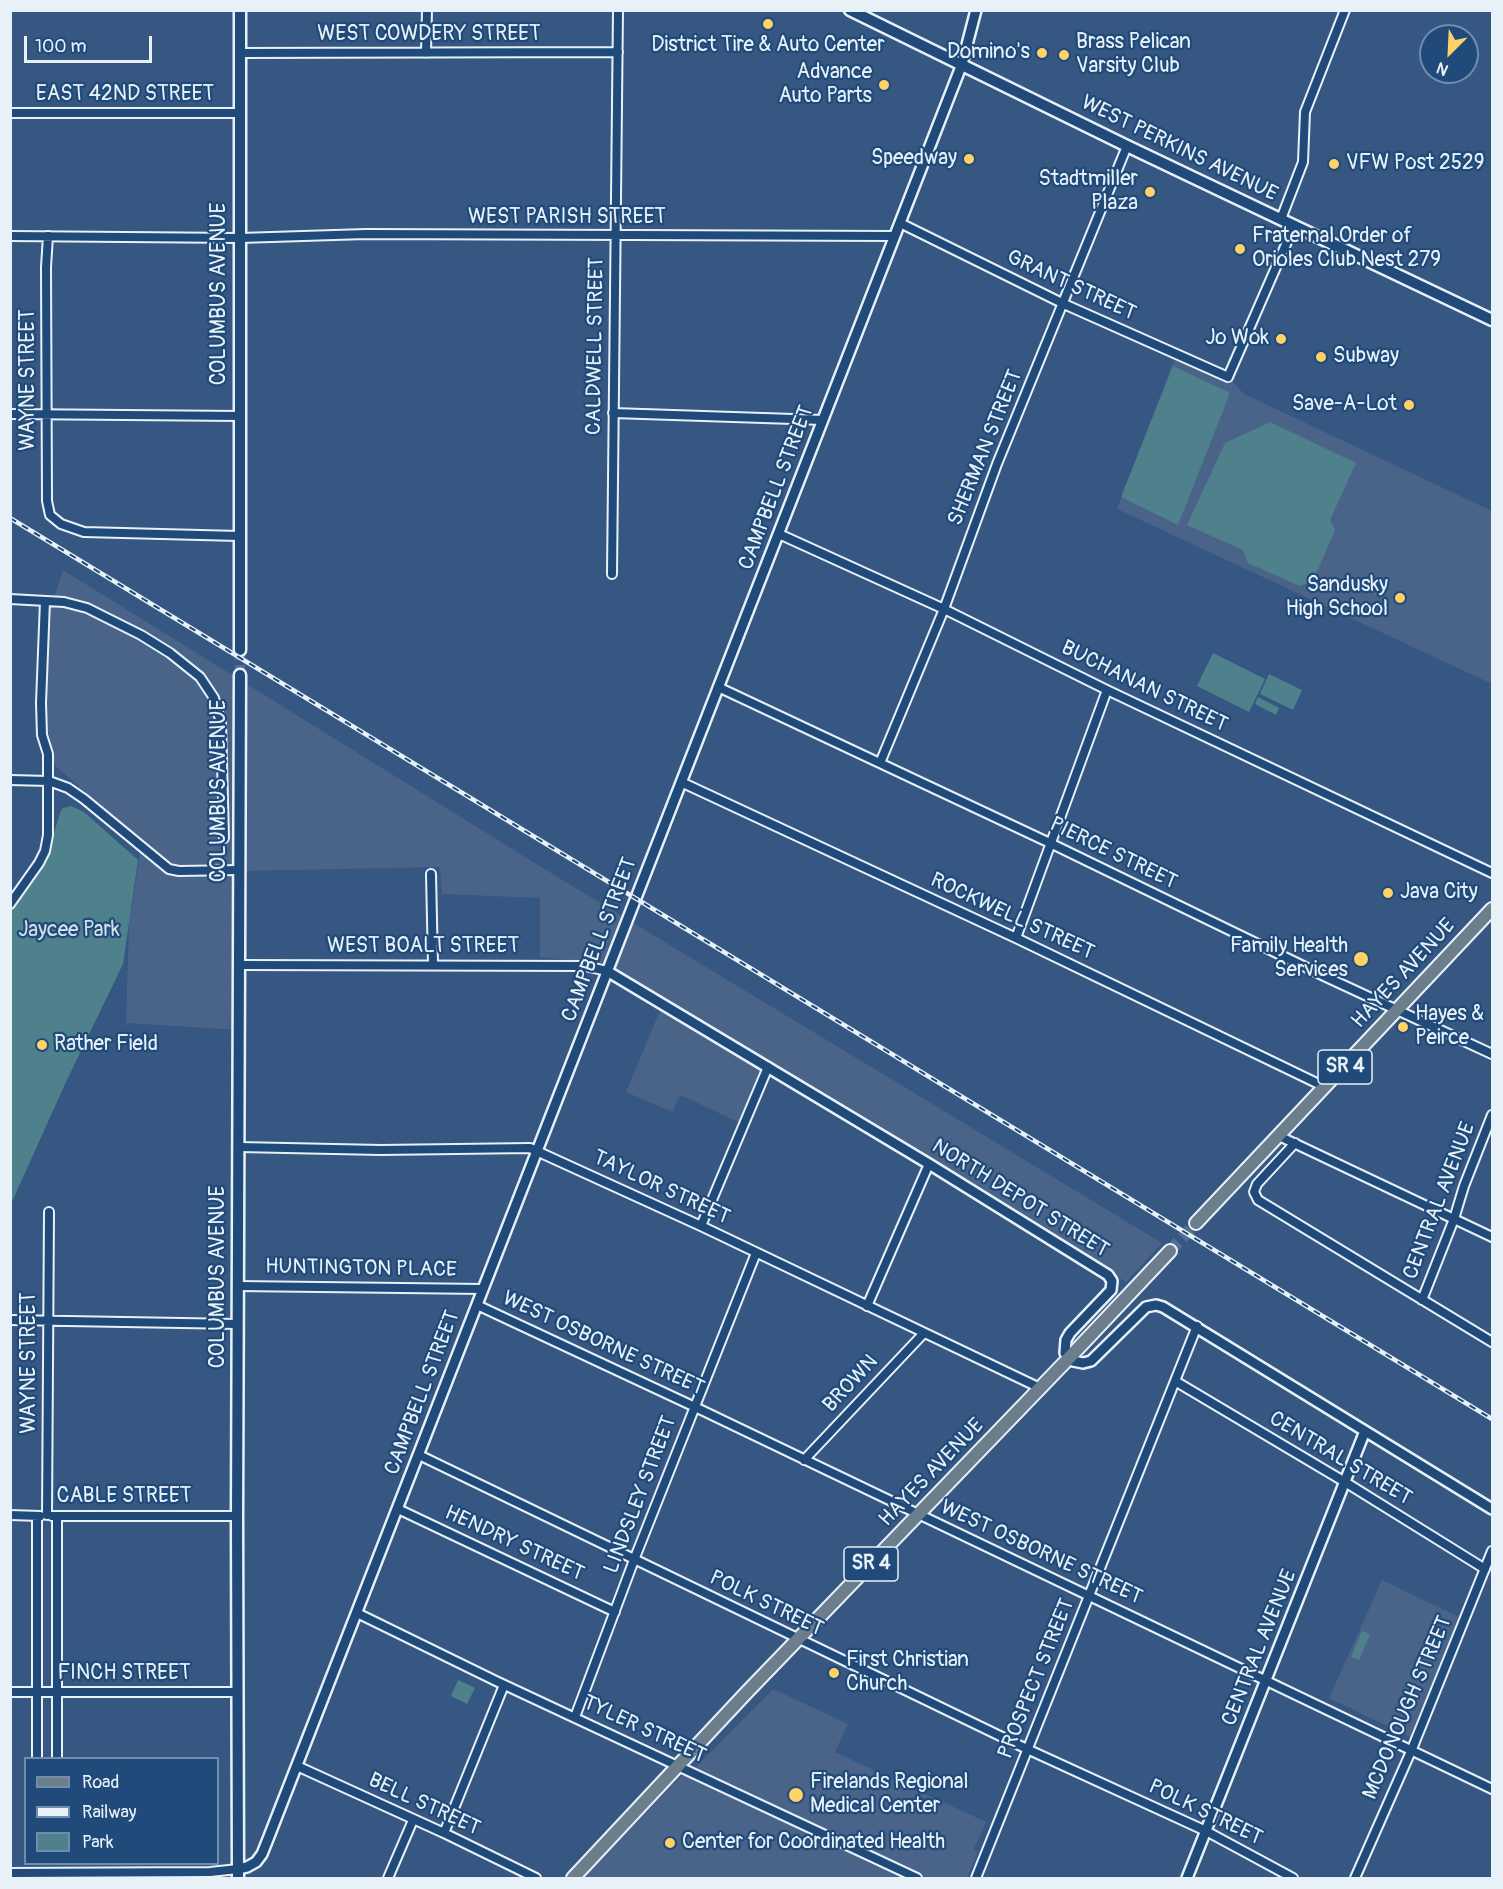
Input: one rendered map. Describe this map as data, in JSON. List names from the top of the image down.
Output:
{
  "streets": {
    "main road": [
      "WEST PERKINS AVENUE",
      "COLUMBUS AVENUE",
      "HAYES AVENUE",
      "SR 4"
    ],
    "street": [
      "WEST COWDERY STREET",
      "EAST 42ND STREET",
      "WEST PARISH STREET",
      "GRANT STREET",
      "CALDWELL STREET",
      "WAYNE STREET",
      "SHERMAN STREET",
      "CAMPBELL STREET",
      "BUCHANAN STREET",
      "PIERCE STREET",
      "ROCKWELL STREET",
      "WEST BOALT STREET",
      "TAYLOR STREET",
      "NORTH DEPOT STREET",
      "CENTRAL AVENUE",
      "HUNTINGTON PLACE",
      "WEST OSBORNE STREET",
      "BROWN",
      "CENTRAL STREET",
      "LINDSLEY STREET",
      "CABLE STREET",
      "HENDRY STREET",
      "POLK STREET",
      "FINCH STREET",
      "PROSPECT STREET",
      "MCDONOUGH STREET",
      "TYLER STREET",
      "BELL STREET"
    ]
  },
  "crossings": [
    ["WEST COWDERY STREET", "COLUMBUS AVENUE"],
    ["WEST COWDERY STREET", "CALDWELL STREET"],
    ["EAST 42ND STREET", "COLUMBUS AVENUE"],
    ["WEST PERKINS AVENUE", "GRANT STREET"],
    ["WEST PERKINS AVENUE", "SHERMAN STREET"],
    ["WEST PERKINS AVENUE", "CAMPBELL STREET"],
    ["WEST PARISH STREET", "COLUMBUS AVENUE"],
    ["WEST PARISH STREET", "CALDWELL STREET"],
    ["WEST PARISH STREET", "WAYNE STREET"],
    ["WEST PARISH STREET", "CAMPBELL STREET"],
    ["GRANT STREET", "SHERMAN STREET"],
    ["GRANT STREET", "CAMPBELL STREET"],
    ["COLUMBUS AVENUE", "WAYNE STREET"],
    ["COLUMBUS AVENUE", "CAMPBELL STREET"],
    ["COLUMBUS AVENUE", "WEST BOALT STREET"],
    ["COLUMBUS AVENUE", "TAYLOR STREET"],
    ["COLUMBUS AVENUE", "HUNTINGTON PLACE"],
    ["COLUMBUS AVENUE", "CABLE STREET"],
    ["COLUMBUS AVENUE", "FINCH STREET"],
    ["WAYNE STREET", "CABLE STREET"],
    ["SHERMAN STREET", "BUCHANAN STREET"],
    ["SHERMAN STREET", "PIERCE STREET"],
    ["CAMPBELL STREET", "BUCHANAN STREET"],
    ["CAMPBELL STREET", "PIERCE STREET"],
    ["CAMPBELL STREET", "ROCKWELL STREET"],
    ["CAMPBELL STREET", "WEST BOALT STREET"],
    ["CAMPBELL STREET", "TAYLOR STREET"],
    ["CAMPBELL STREET", "NORTH DEPOT STREET"],
    ["CAMPBELL STREET", "HUNTINGTON PLACE"],
    ["CAMPBELL STREET", "WEST OSBORNE STREET"],
    ["CAMPBELL STREET", "HENDRY STREET"],
    ["CAMPBELL STREET", "POLK STREET"],
    ["CAMPBELL STREET", "TYLER STREET"],
    ["CAMPBELL STREET", "BELL STREET"],
    ["PIERCE STREET", "HAYES AVENUE"],
    ["ROCKWELL STREET", "HAYES AVENUE"],
    ["WEST BOALT STREET", "NORTH DEPOT STREET"],
    ["HAYES AVENUE", "TAYLOR STREET"],
    ["HAYES AVENUE", "NORTH DEPOT STREET"],
    ["HAYES AVENUE", "WEST OSBORNE STREET"],
    ["HAYES AVENUE", "POLK STREET"],
    ["HAYES AVENUE", "TYLER STREET"],
    ["TAYLOR STREET", "BROWN"],
    ["TAYLOR STREET", "LINDSLEY STREET"],
    ["CENTRAL AVENUE", "WEST OSBORNE STREET"],
    ["CENTRAL AVENUE", "CENTRAL STREET"],
    ["CENTRAL AVENUE", "POLK STREET"],
    ["WEST OSBORNE STREET", "BROWN"],
    ["WEST OSBORNE STREET", "LINDSLEY STREET"],
    ["WEST OSBORNE STREET", "PROSPECT STREET"],
    ["WEST OSBORNE STREET", "MCDONOUGH STREET"],
    ["CENTRAL STREET", "PROSPECT STREET"],
    ["CENTRAL STREET", "MCDONOUGH STREET"],
    ["LINDSLEY STREET", "HENDRY STREET"],
    ["LINDSLEY STREET", "POLK STREET"],
    ["LINDSLEY STREET", "TYLER STREET"],
    ["POLK STREET", "PROSPECT STREET"]
  ],
  "parks": ["Jaycee Park"],
  "places": [
    "District Tire & Auto Center",
    "Domino's",
    "Brass Pelican Varsity Club",
    "Advance Auto Parts",
    "Speedway",
    "VFW Post 2529",
    "Stadtmiller Plaza",
    "Fraternal Order of Orioles Club Nest 279",
    "Jo Wok",
    "Subway",
    "Save-A-Lot",
    "Sandusky High School",
    "Java City",
    "Family Health Services",
    "Hayes & Peirce",
    "Rather Field",
    "First Christian Church",
    "Firelands Regional Medical Center",
    "Center for Coordinated Health"
  ],
  "legend": ["Road", "Railway", "Park"],
  "scale_bar": "100 m",
  "north": "bottom left"
}
